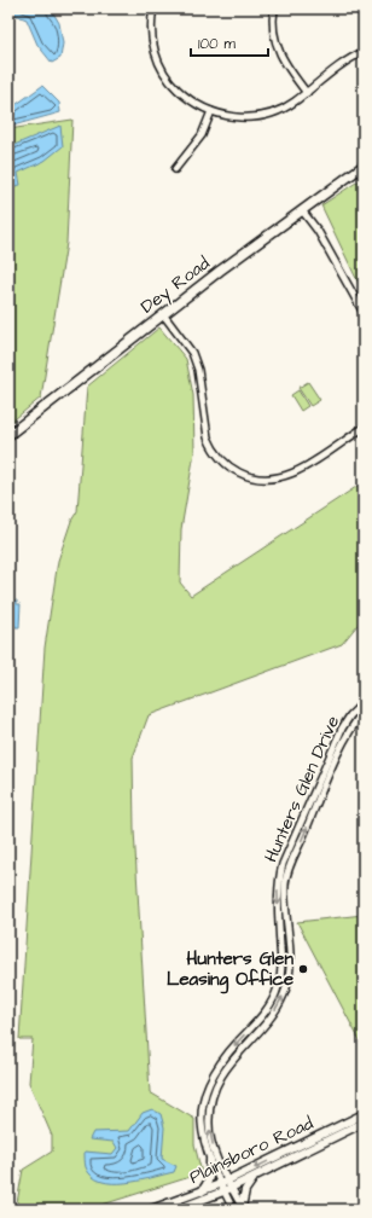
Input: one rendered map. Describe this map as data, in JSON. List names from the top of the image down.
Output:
{
  "streets": {
    "main road": ["Dey Road"],
    "street": ["Hunters Glen Drive", "Plainsboro Road"]
  },
  "crossings": [
    ["Hunters Glen Drive", "Plainsboro Road"]
  ],
  "places": ["Hunters Glen Leasing Office"],
  "scale_bar": "100 m"
}
